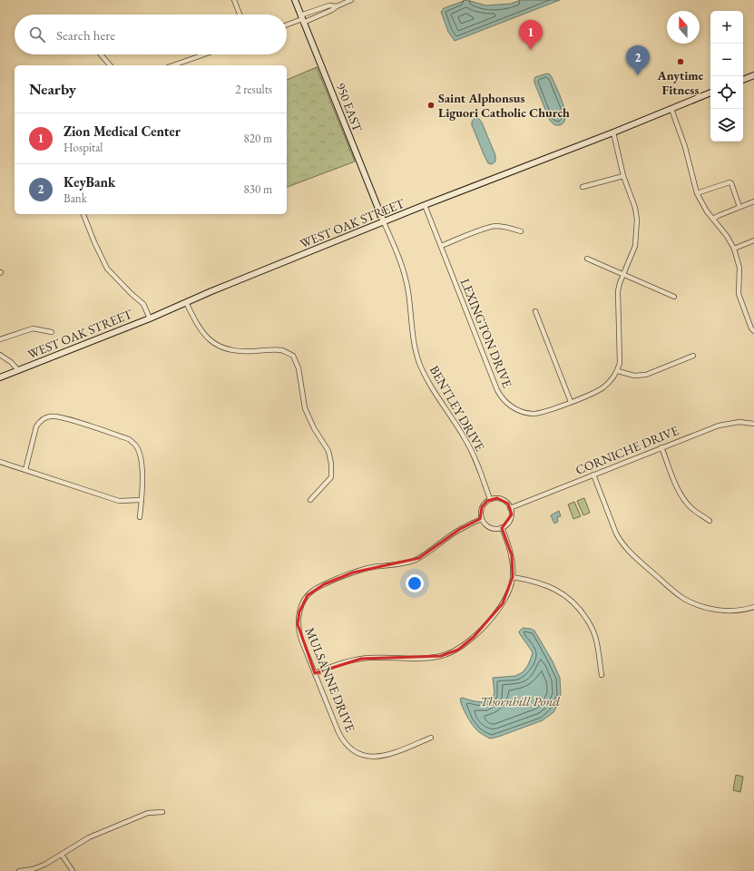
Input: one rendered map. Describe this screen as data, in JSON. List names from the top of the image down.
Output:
{
  "streets": {
    "main road": ["950 EAST", "WEST OAK STREET"],
    "street": [
      "LEXINGTON DRIVE",
      "BENTLEY DRIVE",
      "CORNICHE DRIVE",
      "MULSANNE DRIVE"
    ]
  },
  "crossings": [
    ["950 EAST", "WEST OAK STREET"],
    ["950 EAST", "BENTLEY DRIVE"],
    ["WEST OAK STREET", "LEXINGTON DRIVE"],
    ["WEST OAK STREET", "BENTLEY DRIVE"],
    ["BENTLEY DRIVE", "CORNICHE DRIVE"],
    ["BENTLEY DRIVE", "MULSANNE DRIVE"],
    ["CORNICHE DRIVE", "MULSANNE DRIVE"]
  ],
  "water": ["Thornhill Pond"],
  "places": ["Anytime Fitness", "Saint Alphonsus Liguori Catholic Church"],
  "north": "top",
  "page": {
    "map_buttons": ["+", "−"],
    "search": "Search here",
    "pins": ["1", "2"],
    "heading": ["Nearby", "2 results"],
    "list": [
      {
        "mark": "1",
        "name": "Zion Medical Center",
        "note": "Hospital",
        "value": "820 m"
      },
      {
        "mark": "2",
        "name": "KeyBank",
        "note": "Bank",
        "value": "830 m"
      }
    ]
  }
}
